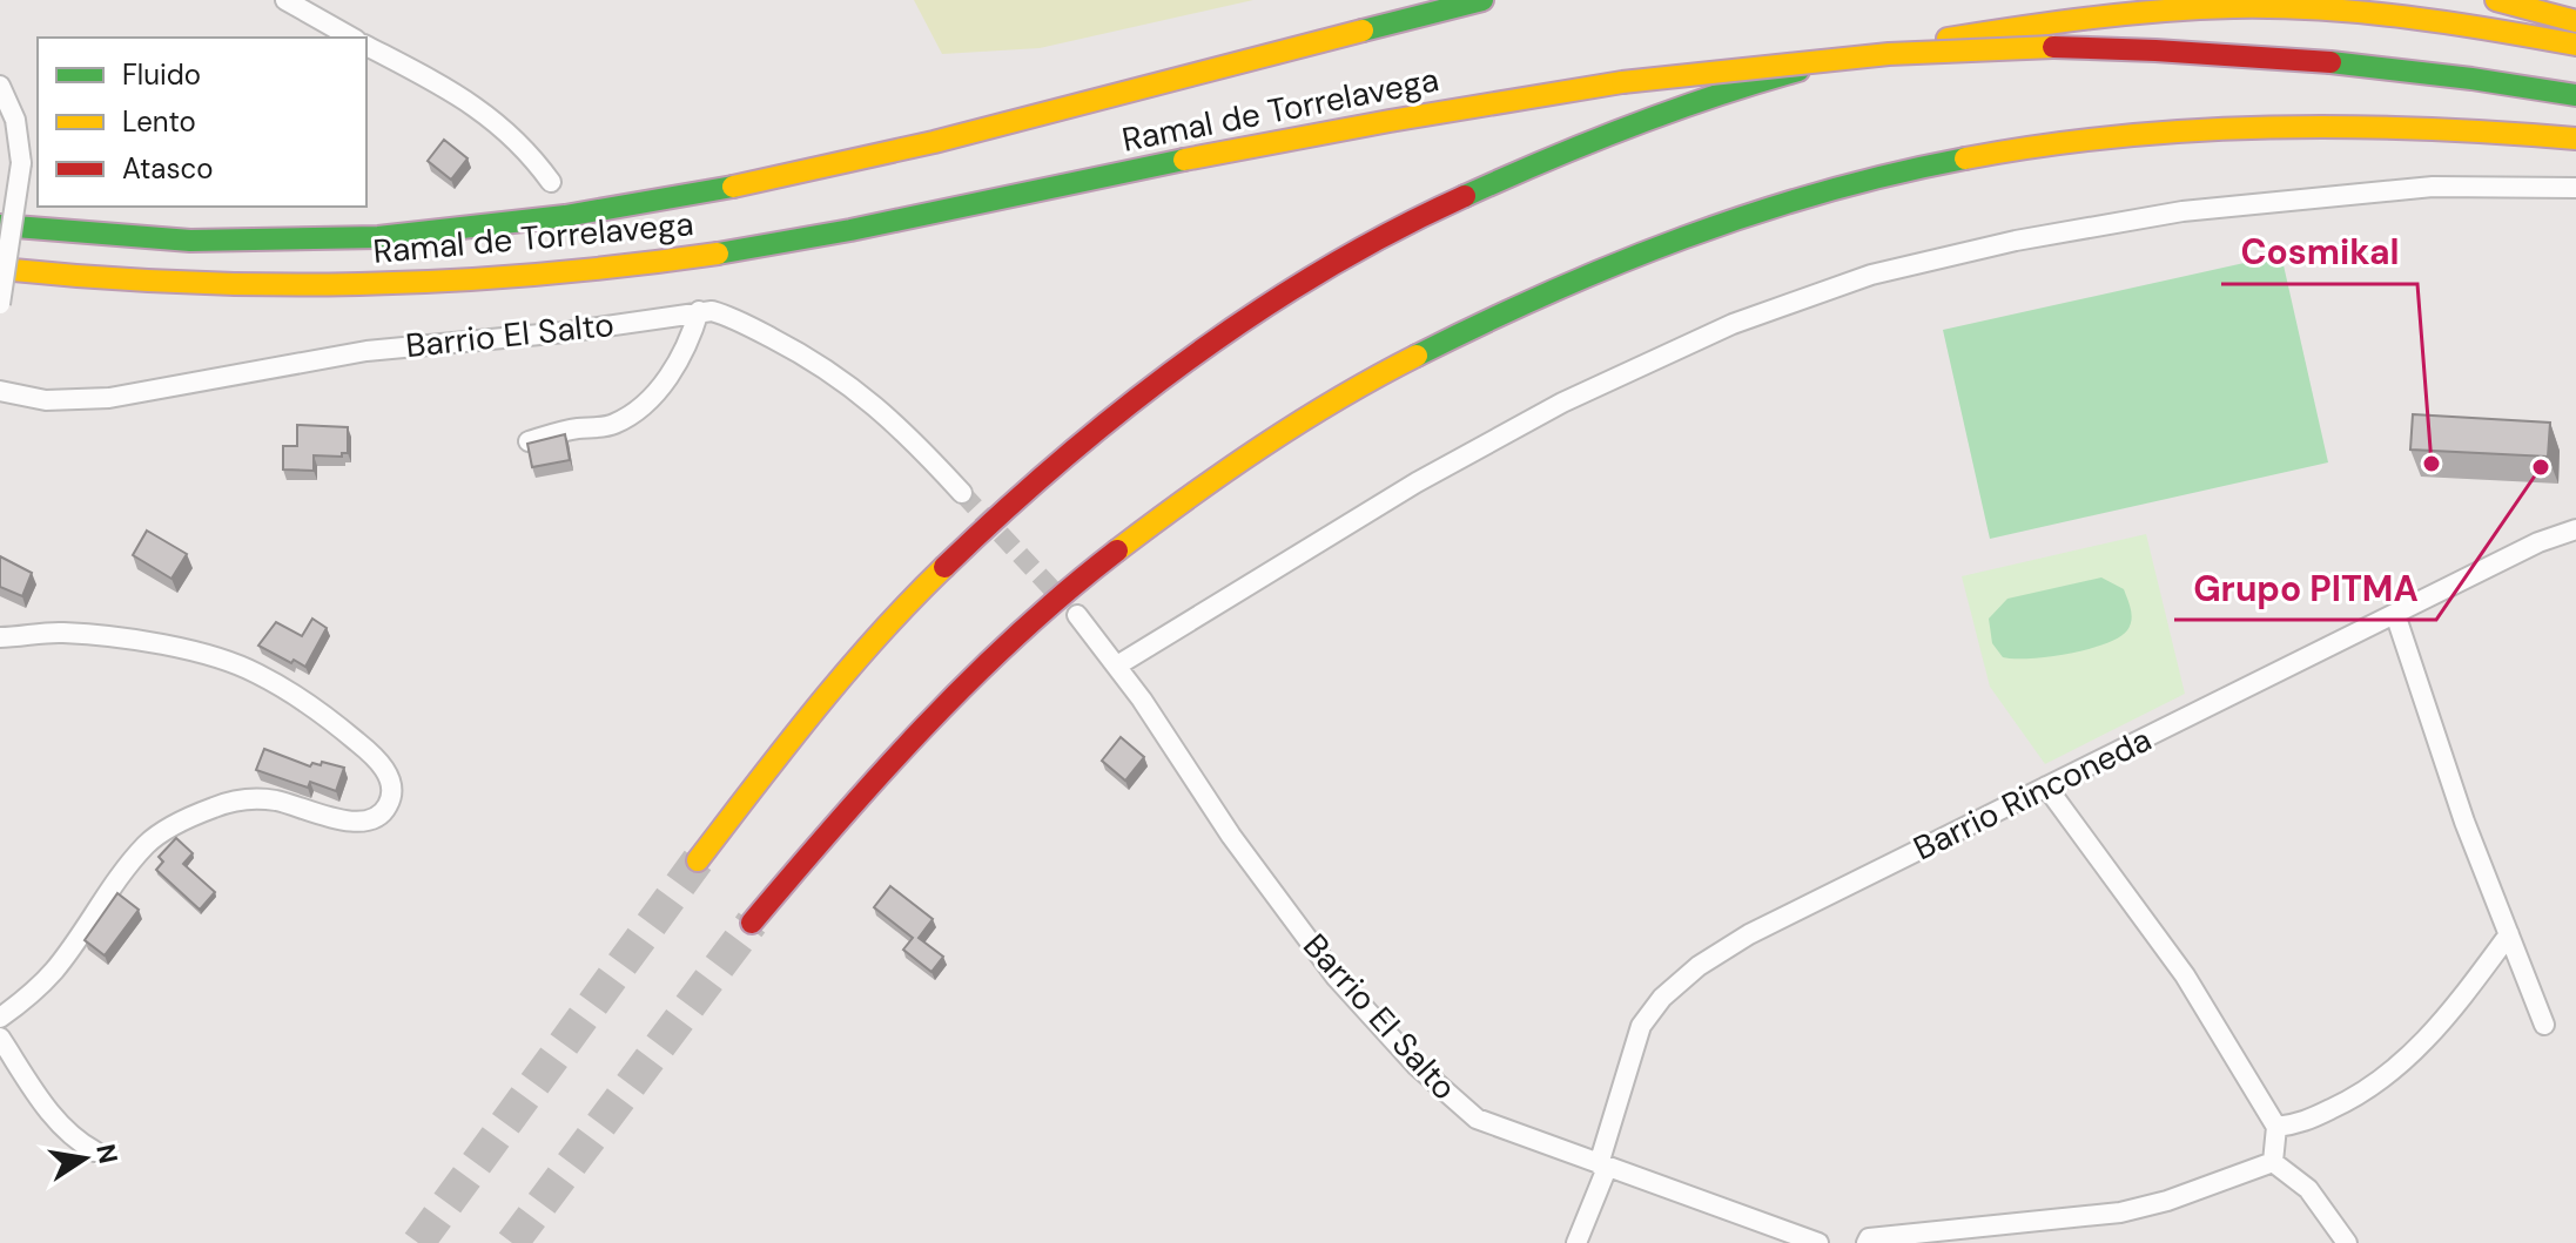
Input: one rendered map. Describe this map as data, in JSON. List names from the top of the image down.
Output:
{
  "streets": {
    "highway": ["Ramal de Torrelavega"],
    "street": ["Barrio El Salto", "Barrio Rinconeda"]
  },
  "crossings": [
    ["Barrio El Salto", "Barrio Rinconeda"]
  ],
  "places": ["Cosmikal", "Grupo PITMA"],
  "legend": ["Fluido", "Lento", "Atasco"],
  "north": "right"
}
